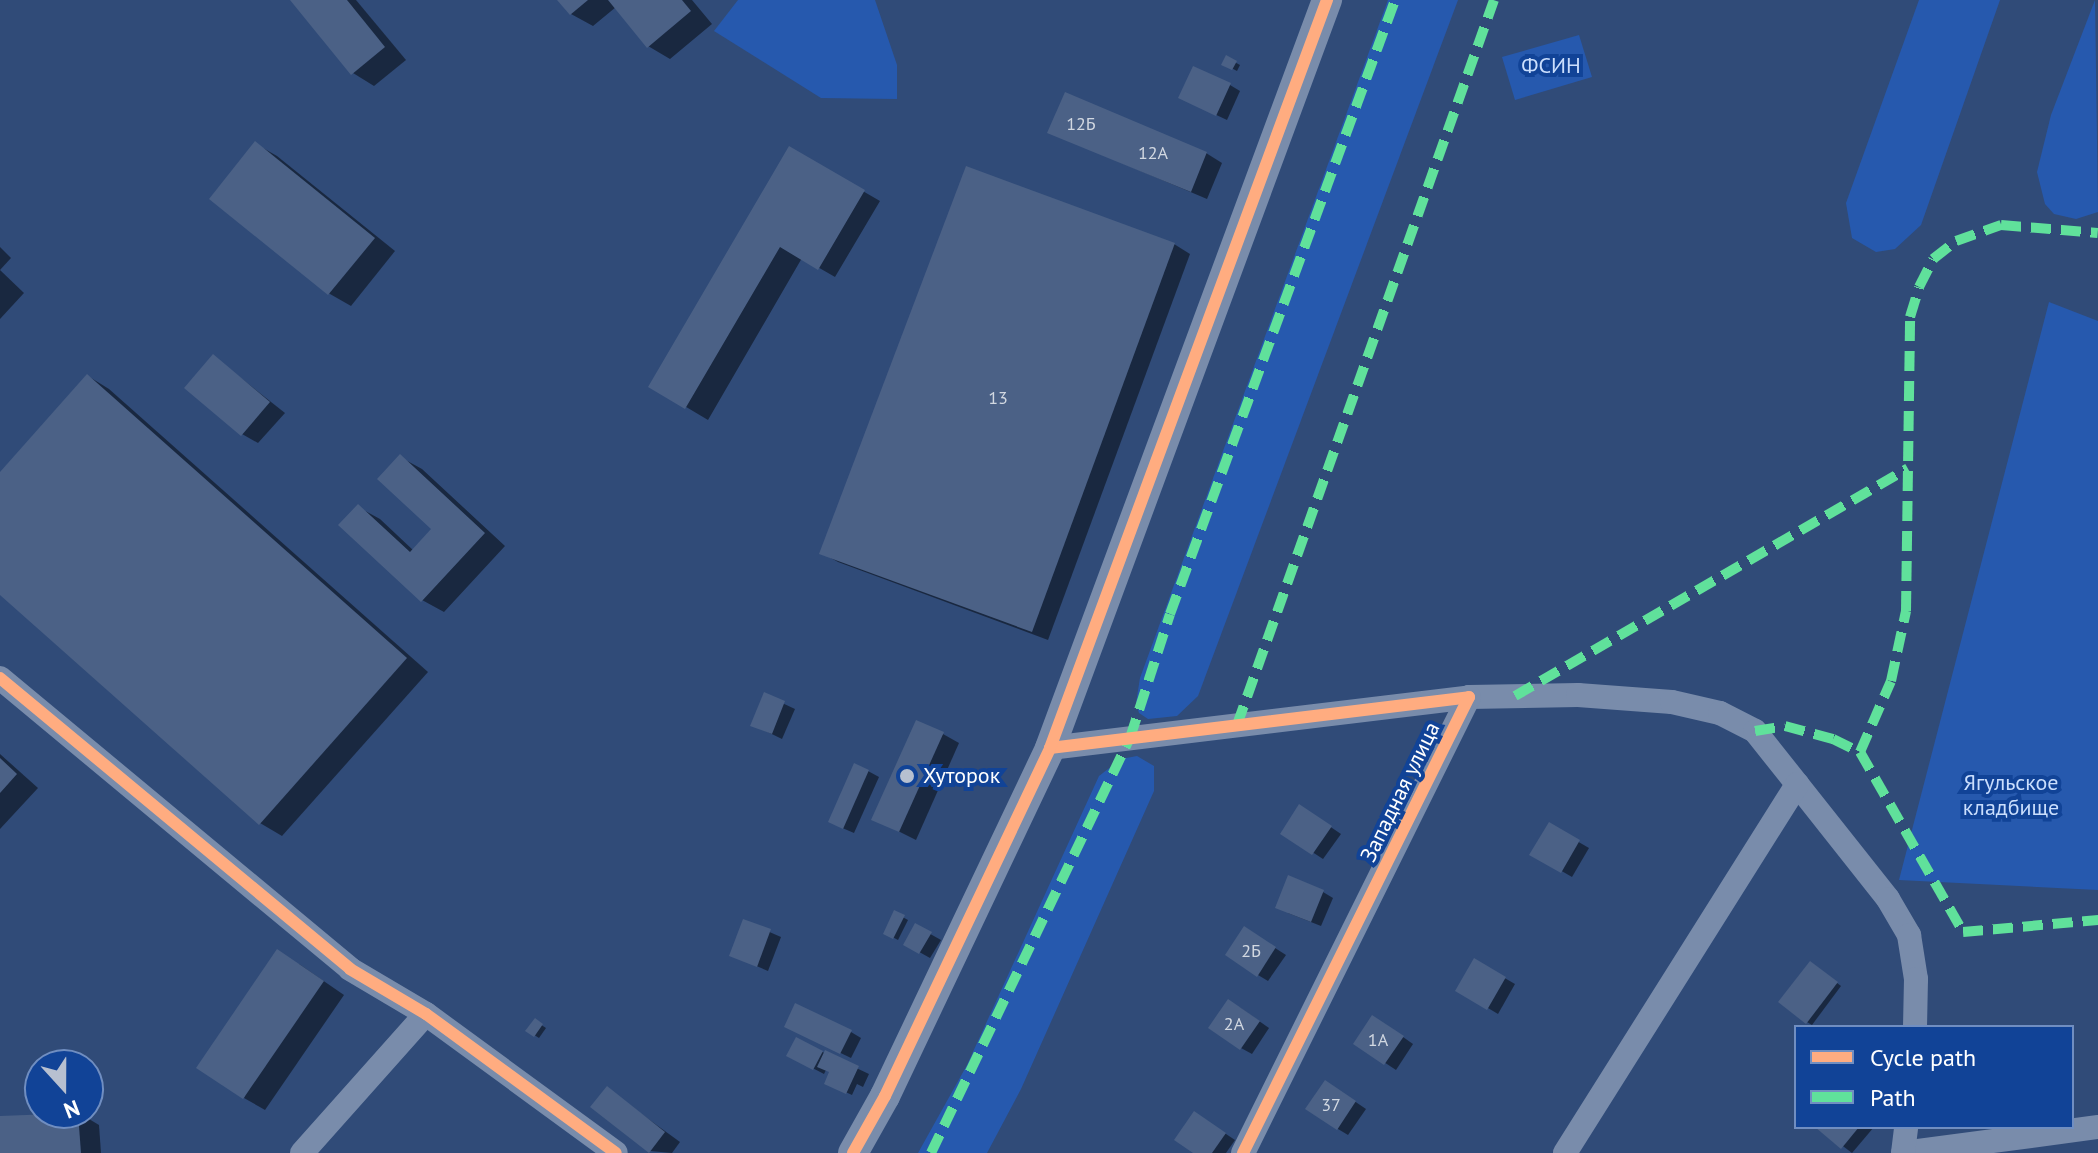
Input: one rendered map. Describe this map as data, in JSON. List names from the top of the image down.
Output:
{
  "streets": {
    "street": ["Западная улица"]
  },
  "parks": ["ФСИН", "Ягульское кладбище"],
  "places": ["Хуторок"],
  "house_numbers": [
    "12Б",
    "12А",
    "13",
    "2Б",
    "2А",
    "1А",
    "37"
  ],
  "legend": ["Cycle path", "Path"],
  "north": "bottom"
}
